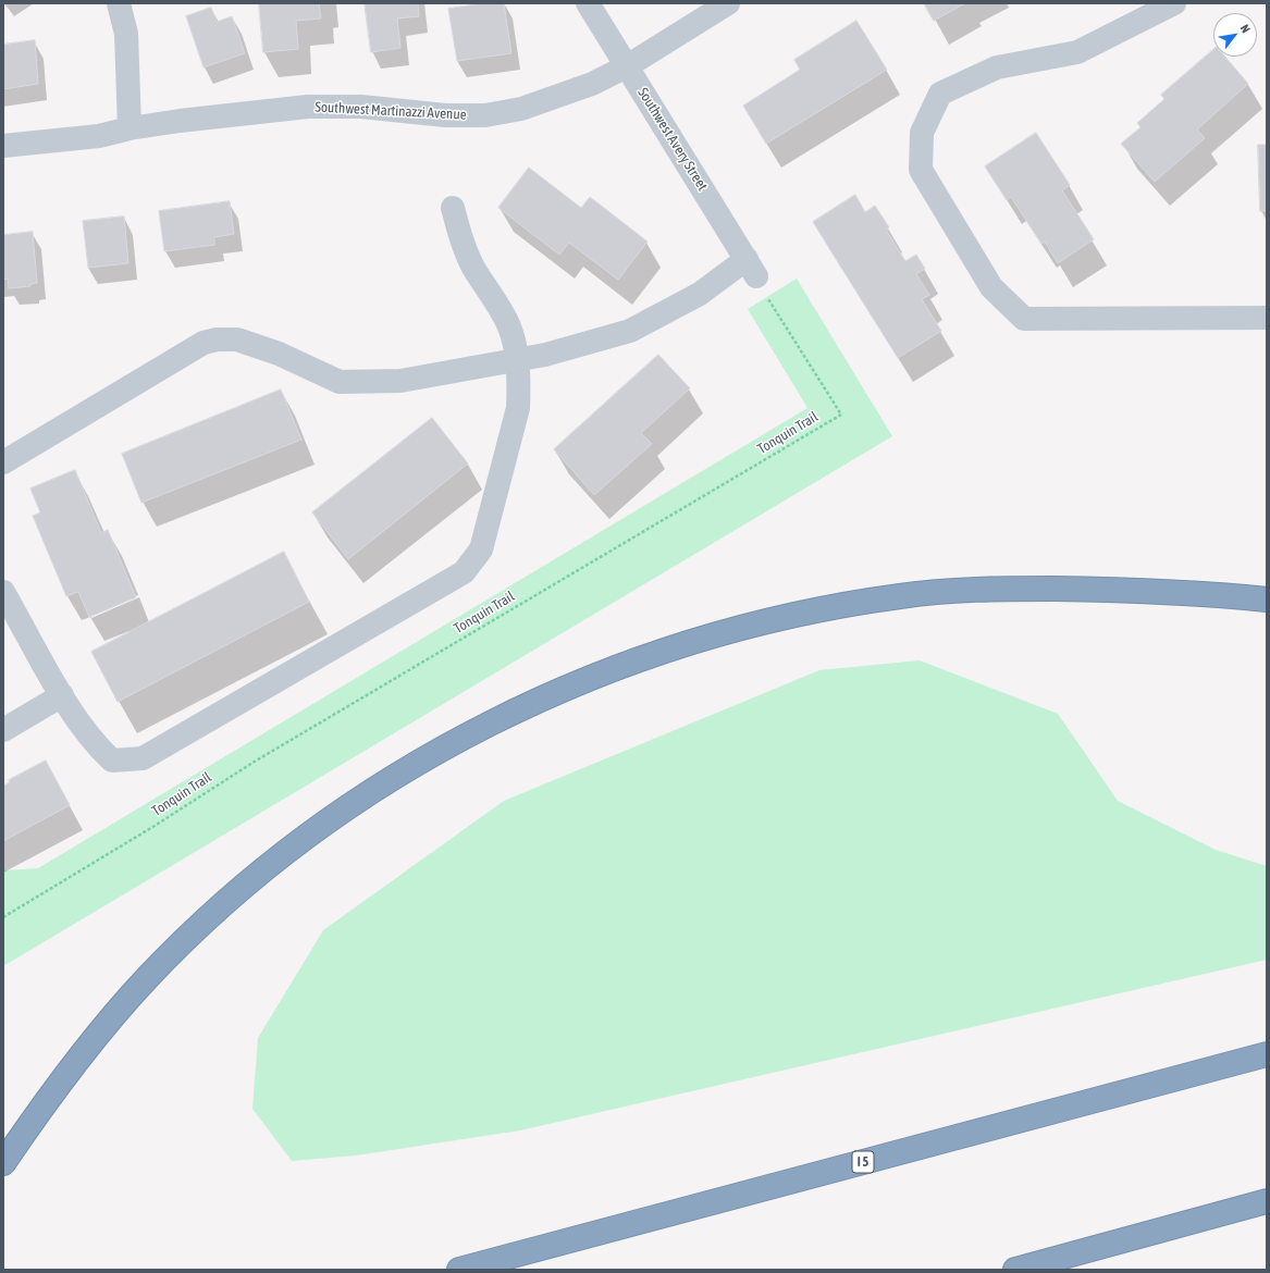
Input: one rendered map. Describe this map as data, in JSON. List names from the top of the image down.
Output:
{
  "streets": {
    "highway": ["I 5"],
    "street": ["Southwest Martinazzi Avenue", "Southwest Avery Street"],
    "path": ["Tonquin Trail"]
  },
  "crossings": [
    ["Southwest Martinazzi Avenue", "Southwest Avery Street"],
    ["Southwest Avery Street", "Tonquin Trail"]
  ],
  "north": "top right"
}
